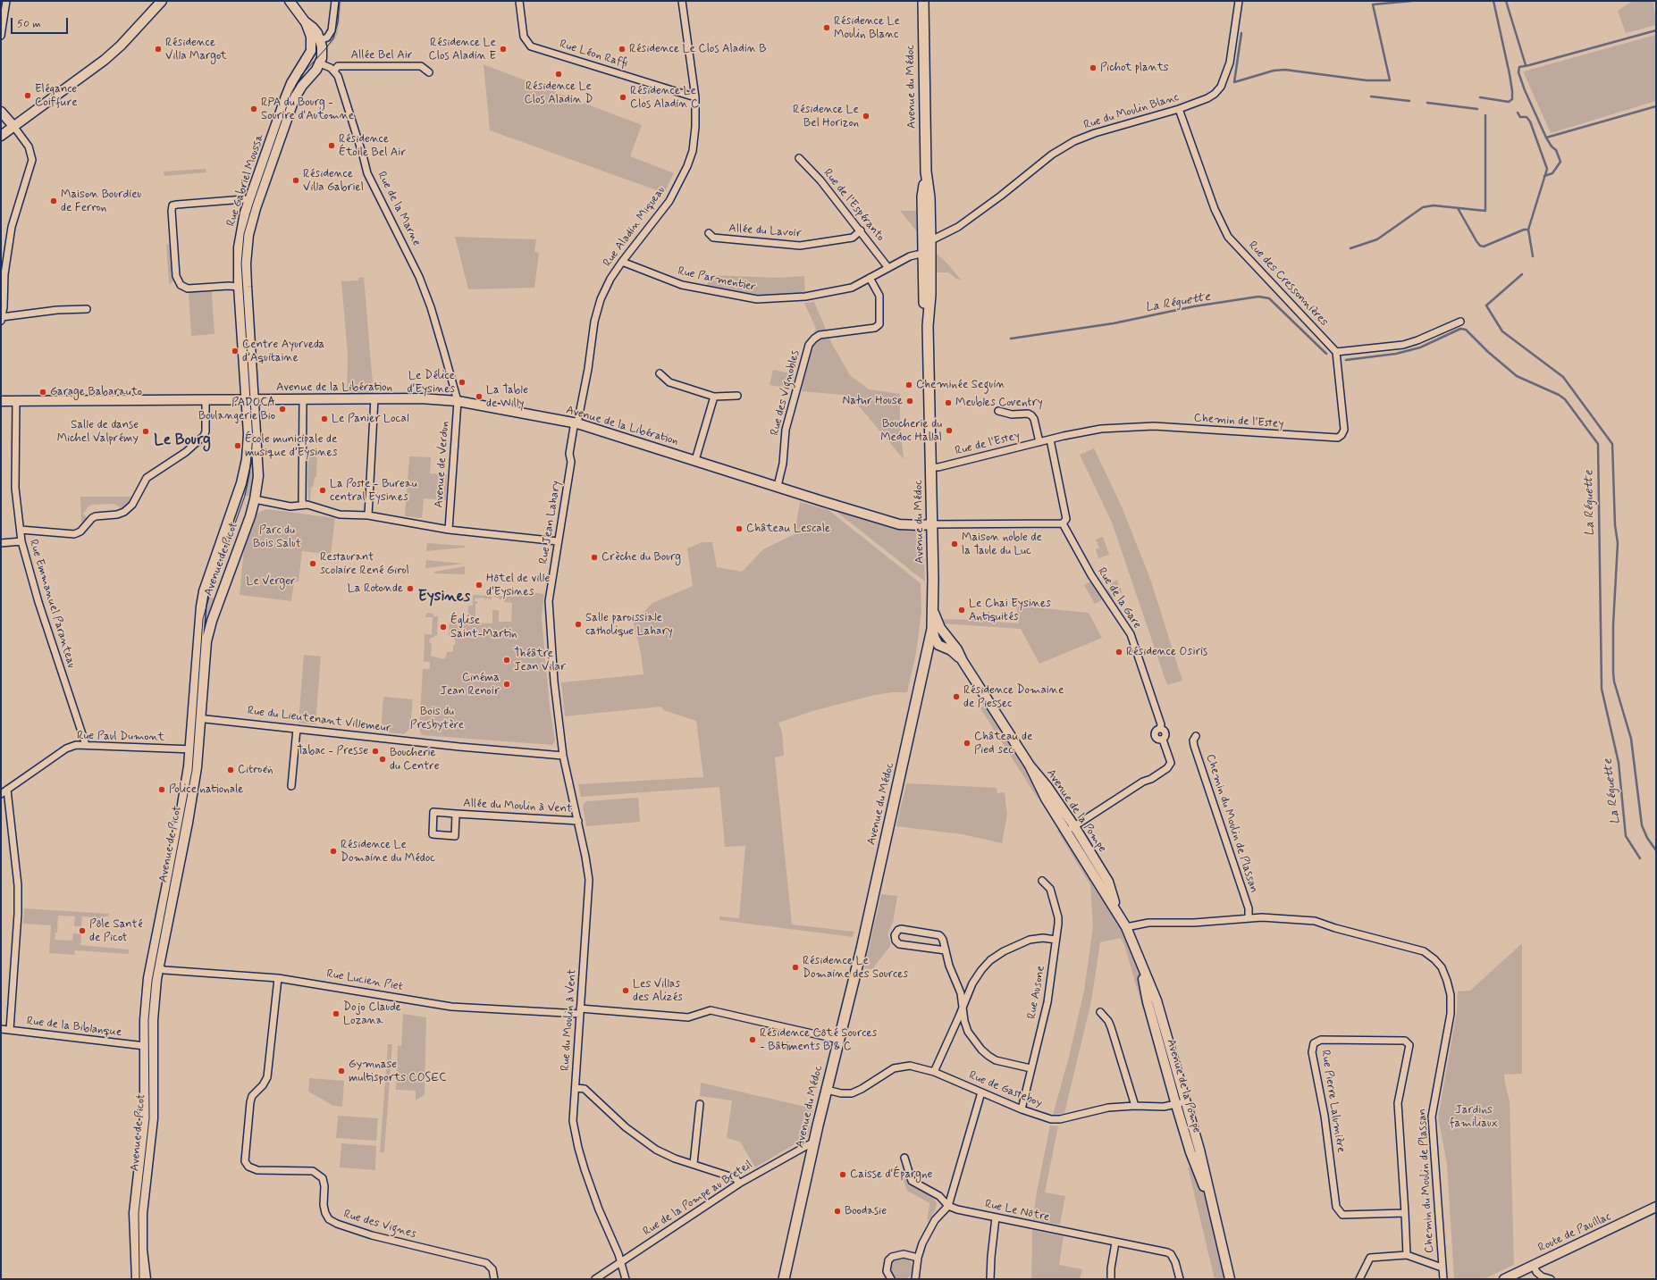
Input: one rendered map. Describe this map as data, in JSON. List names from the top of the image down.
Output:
{
  "streets": {
    "main road": ["Avenue du Médoc"],
    "street": [
      "Rue Léon Raffi",
      "Allée Bel Air",
      "Rue du Moulin Blanc",
      "Rue Gabriel Moussa",
      "Rue de l'Espéranto",
      "Rue de la Marne",
      "Rue Aladin Miqueau",
      "Allée du Lavoir",
      "Rue Parmentier",
      "Rue des Cressonnières",
      "Avenue de la Libération",
      "Rue des Vignobles",
      "Chemin de l'Estey",
      "Rue de l'Estey",
      "Avenue de Verdun",
      "Rue Jean Lahary",
      "Avenue de Picot",
      "Rue de la Gare",
      "Rue Emmanuel Paranteau",
      "Rue du Lieutenant Villemeur",
      "Rue Paul Dumont",
      "Allée du Moulin à Vent",
      "Avenue de la Pompe",
      "Chemin du Moulin de Plassan",
      "Rue Lucien Piet",
      "Rue Ausone",
      "Rue du Moulin à Vent",
      "Rue de la Biblanque",
      "Rue de Gasteboy",
      "Rue Pierre Lalumière",
      "Rue de la Pompe au Breteil",
      "Rue Le Nôtre",
      "Rue des Vignes",
      "Route de Pauillac"
    ]
  },
  "crossings": [
    ["Rue Léon Raffi", "Rue Aladin Miqueau"],
    ["Allée Bel Air", "Rue de la Marne"],
    ["Avenue du Médoc", "Rue du Moulin Blanc"],
    ["Avenue du Médoc", "Rue Parmentier"],
    ["Avenue du Médoc", "Avenue de la Libération"],
    ["Avenue du Médoc", "Rue de l'Estey"],
    ["Avenue du Médoc", "Avenue de la Pompe"],
    ["Avenue du Médoc", "Rue Lucien Piet"],
    ["Avenue du Médoc", "Rue de Gasteboy"],
    ["Avenue du Médoc", "Rue de la Pompe au Breteil"],
    ["Rue du Moulin Blanc", "Rue des Cressonnières"],
    ["Rue Gabriel Moussa", "Avenue de la Libération"],
    ["Rue Gabriel Moussa", "Avenue de Picot"],
    ["Rue de l'Espéranto", "Allée du Lavoir"],
    ["Rue de l'Espéranto", "Rue Parmentier"],
    ["Rue de la Marne", "Avenue de la Libération"],
    ["Rue de la Marne", "Avenue de Verdun"],
    ["Rue Aladin Miqueau", "Rue Parmentier"],
    ["Rue Aladin Miqueau", "Avenue de la Libération"],
    ["Rue Aladin Miqueau", "Rue Jean Lahary"],
    ["Rue Parmentier", "Rue des Vignobles"],
    ["Rue des Cressonnières", "Chemin de l'Estey"],
    ["Avenue de la Libération", "Rue des Vignobles"],
    ["Avenue de la Libération", "Avenue de Verdun"],
    ["Avenue de la Libération", "Rue Jean Lahary"],
    ["Avenue de la Libération", "Avenue de Picot"],
    ["Avenue de la Libération", "Rue Emmanuel Paranteau"],
    ["Chemin de l'Estey", "Rue de l'Estey"],
    ["Rue Jean Lahary", "Rue du Lieutenant Villemeur"],
    ["Rue Jean Lahary", "Rue du Moulin à Vent"],
    ["Avenue de Picot", "Rue du Lieutenant Villemeur"],
    ["Avenue de Picot", "Rue Paul Dumont"],
    ["Avenue de Picot", "Rue Lucien Piet"],
    ["Avenue de Picot", "Rue de la Biblanque"],
    ["Rue de la Gare", "Avenue de la Pompe"],
    ["Rue Emmanuel Paranteau", "Rue Paul Dumont"],
    ["Rue du Lieutenant Villemeur", "Rue du Moulin à Vent"],
    ["Allée du Moulin à Vent", "Rue du Moulin à Vent"],
    ["Avenue de la Pompe", "Chemin du Moulin de Plassan"],
    ["Avenue de la Pompe", "Rue de Gasteboy"],
    ["Rue Lucien Piet", "Rue du Moulin à Vent"],
    ["Rue Lucien Piet", "Rue des Vignes"],
    ["Rue Ausone", "Rue de Gasteboy"],
    ["Rue du Moulin à Vent", "Rue de la Pompe au Breteil"]
  ],
  "districts": ["Le Bourg", "Eysines"],
  "water": ["La Réguette"],
  "parks": [
    "Parc du Bois Salut",
    "Le Verger",
    "Bois du Presbytère",
    "Jardins familiaux"
  ],
  "places": [
    "Résidence Le Moulin Blanc",
    "Résidence Villa Margot",
    "Résidence Le Clos Aladin E",
    "Résidence Le Clos Aladin B",
    "Pichot plants",
    "Résidence Le Clos Aladin D",
    "Elégance Coiffure",
    "Résidence Le Clos Aladin C",
    "RPA du Bourg - Sourire d'Automne",
    "Résidence Le Bel Horizon",
    "Résidence Étoile Bel Air",
    "Résidence Villa Gabriel",
    "Maison Bourdieu de Ferron",
    "Centre Ayurveda d’Aquitaine",
    "Le Délice d'Eysines",
    "Cheminée Seguin",
    "Garage Babarauto",
    "La Table de Willy",
    "Natur House",
    "Meubles Coventry",
    "PADOCA Boulangerie Bio",
    "Le Panier Local",
    "Boucherie du Medoc Hallal",
    "Salle de danse Michel Valprémy",
    "École municipale de musique d’Eysines",
    "La Poste - Bureau central Eysines",
    "Château Lescale",
    "Maison noble de la Taule du Luc",
    "Crèche du Bourg",
    "Restaurant scolaire René Girol",
    "Hôtel de ville d'Eysines",
    "La Rotonde",
    "Le Chai Eysines Antiquités",
    "Salle paroissiale catholique Lahary",
    "Église Saint-Martin",
    "Résidence Osiris",
    "Théâtre Jean Vilar",
    "Cinéma Jean Renoir",
    "Résidence Domaine de Piessec",
    "Château de Pied sec",
    "Tabac - Presse",
    "Boucherie du Centre",
    "Citroën",
    "Police nationale",
    "Résidence Le Domaine du Médoc",
    "Pôle Santé de Picot",
    "Résidence Le Domaine des Sources",
    "Les Villas des Alizés",
    "Dojo Claude Lozana",
    "Résidence Côté Sources - Bâtiments B & C",
    "Gymnase multisports COSEC",
    "Caisse d'Épargne",
    "Boodasie"
  ],
  "scale_bar": "50 m"
}
